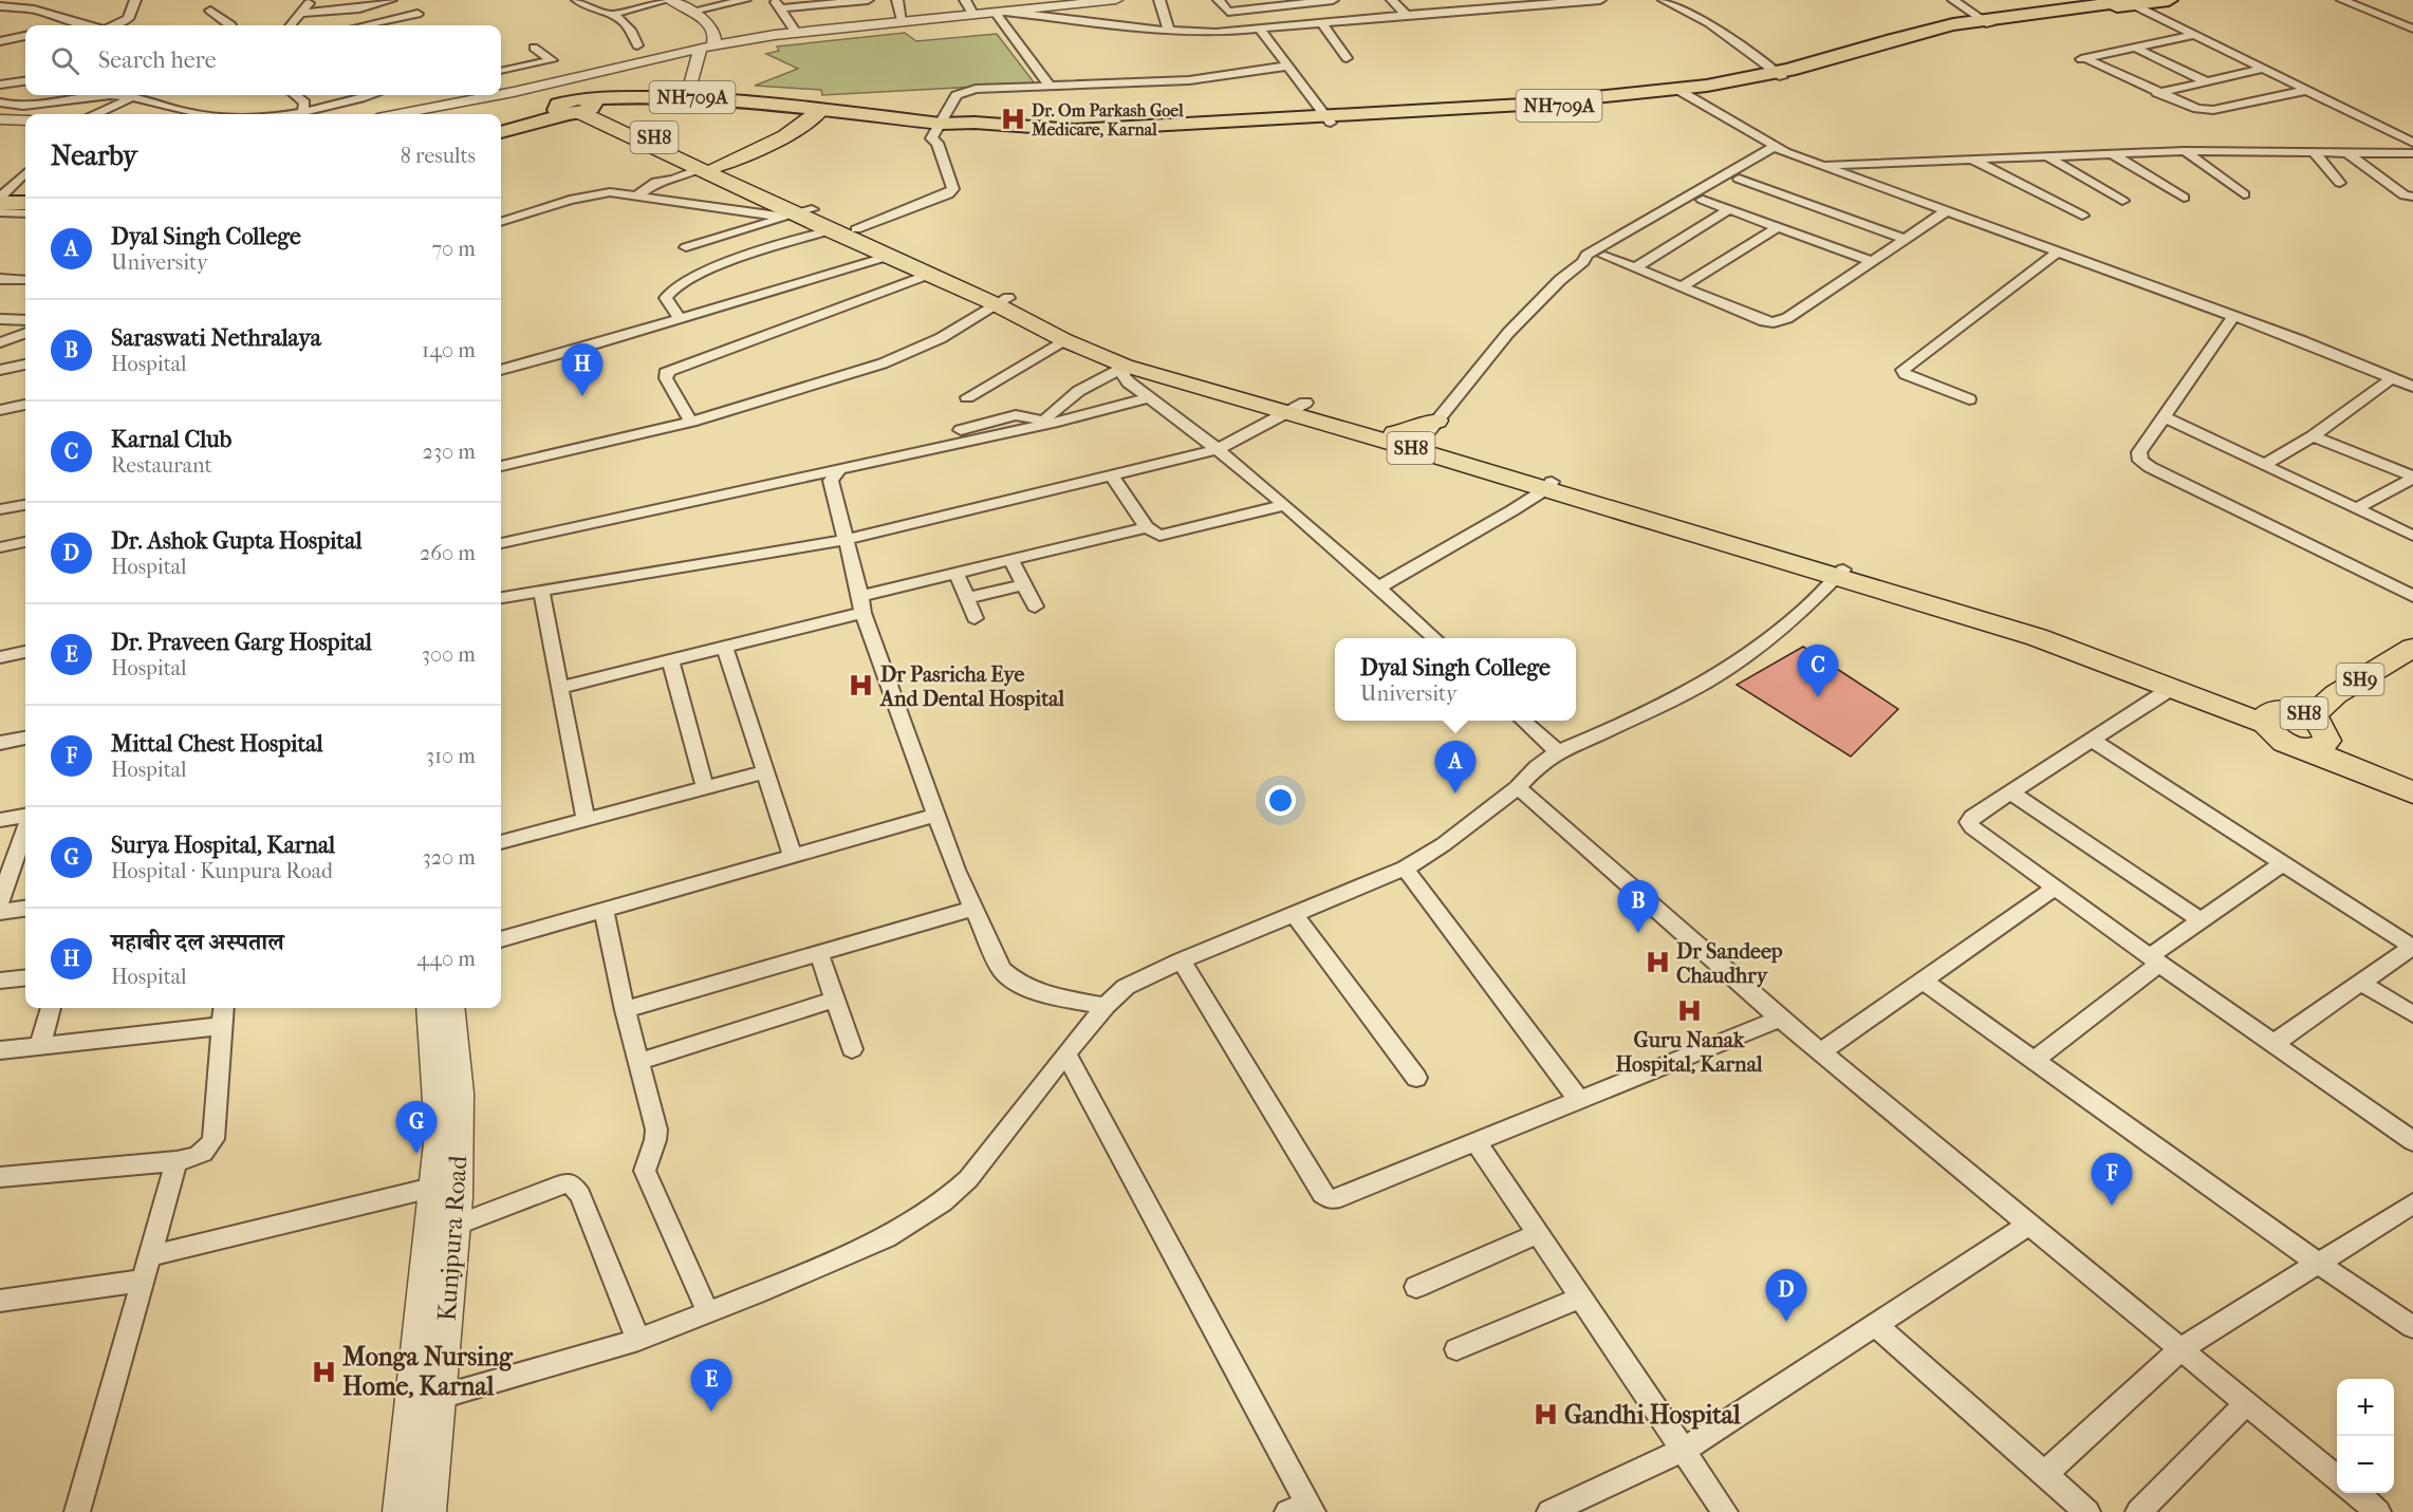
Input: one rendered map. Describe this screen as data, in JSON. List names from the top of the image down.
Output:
{
  "streets": {
    "highway": ["NH709A"],
    "main road": ["SH8", "SH9"],
    "street": ["Kunjpura Road"]
  },
  "crossings": [
    ["NH709A", "SH8"],
    ["SH8", "SH9"]
  ],
  "places": {
    "hospital": [
      "Dr. Om Parkash Goel Medicare, Karnal",
      "Dr Pasricha Eye And Dental Hospital",
      "Dr Sandeep Chaudhry",
      "Guru Nanak Hospital, Karnal",
      "Monga Nursing Home, Karnal",
      "Gandhi Hospital"
    ]
  },
  "page": {
    "search": "Search here",
    "heading": ["Nearby", "8 results"],
    "list": [
      {
        "mark": "A",
        "name": "Dyal Singh College",
        "note": "University",
        "value": "70 m"
      },
      {
        "mark": "B",
        "name": "Saraswati Nethralaya",
        "note": "Hospital",
        "value": "140 m"
      },
      {
        "mark": "C",
        "name": "Karnal Club",
        "note": "Restaurant",
        "value": "230 m"
      },
      {
        "mark": "D",
        "name": "Dr. Ashok Gupta Hospital",
        "note": "Hospital",
        "value": "260 m"
      },
      {
        "mark": "E",
        "name": "Dr. Praveen Garg Hospital",
        "note": "Hospital",
        "value": "300 m"
      },
      {
        "mark": "F",
        "name": "Mittal Chest Hospital",
        "note": "Hospital",
        "value": "310 m"
      },
      {
        "mark": "G",
        "name": "Surya Hospital, Karnal",
        "note": "Hospital · Kunpura Road",
        "value": "320 m"
      },
      {
        "mark": "H",
        "name": "महाबीर दल अस्पताल",
        "note": "Hospital",
        "value": "440 m"
      }
    ],
    "pins": [
      "H",
      "C",
      "A",
      "B",
      "G",
      "F",
      "D",
      "E"
    ],
    "popup": ["Dyal Singh College", "University"],
    "map_buttons": ["+", "−"]
  }
}
